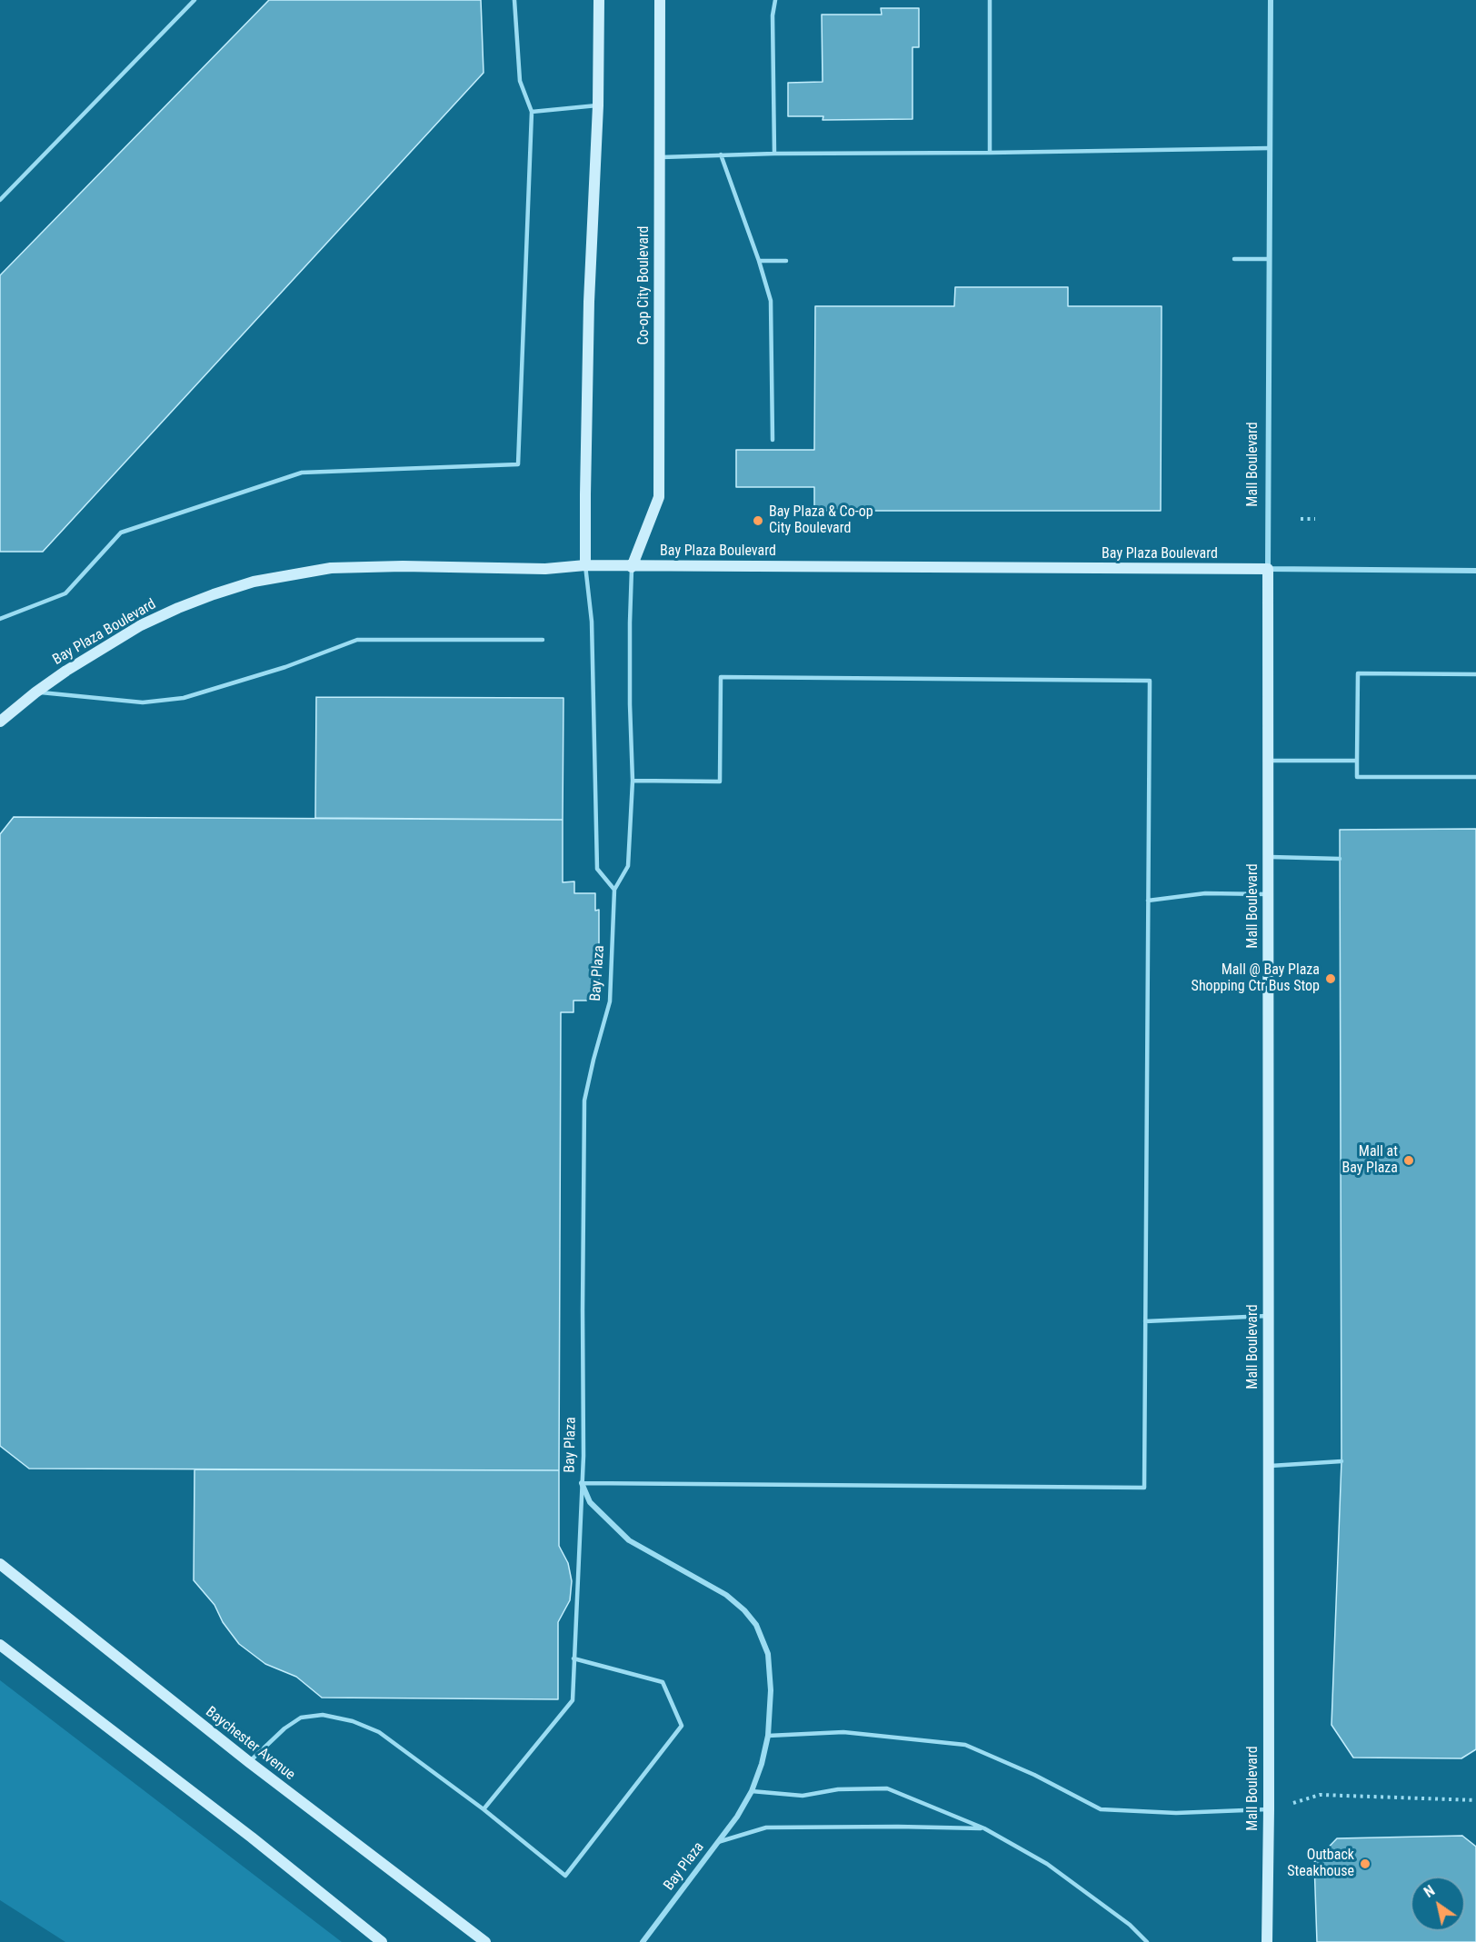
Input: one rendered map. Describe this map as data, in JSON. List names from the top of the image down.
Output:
{
  "streets": {
    "street": [
      "Co-op City Boulevard",
      "Mall Boulevard",
      "Bay Plaza Boulevard",
      "Bay Plaza",
      "Baychester Avenue"
    ]
  },
  "crossings": [
    ["Co-op City Boulevard", "Bay Plaza Boulevard"],
    ["Co-op City Boulevard", "Bay Plaza"],
    ["Mall Boulevard", "Bay Plaza Boulevard"],
    ["Bay Plaza Boulevard", "Bay Plaza"]
  ],
  "places": [
    "Bay Plaza & Co-op City Boulevard",
    "Mall @ Bay Plaza Shopping Ctr Bus Stop",
    "Mall at Bay Plaza",
    "Outback Steakhouse"
  ],
  "north": "top left"
}
